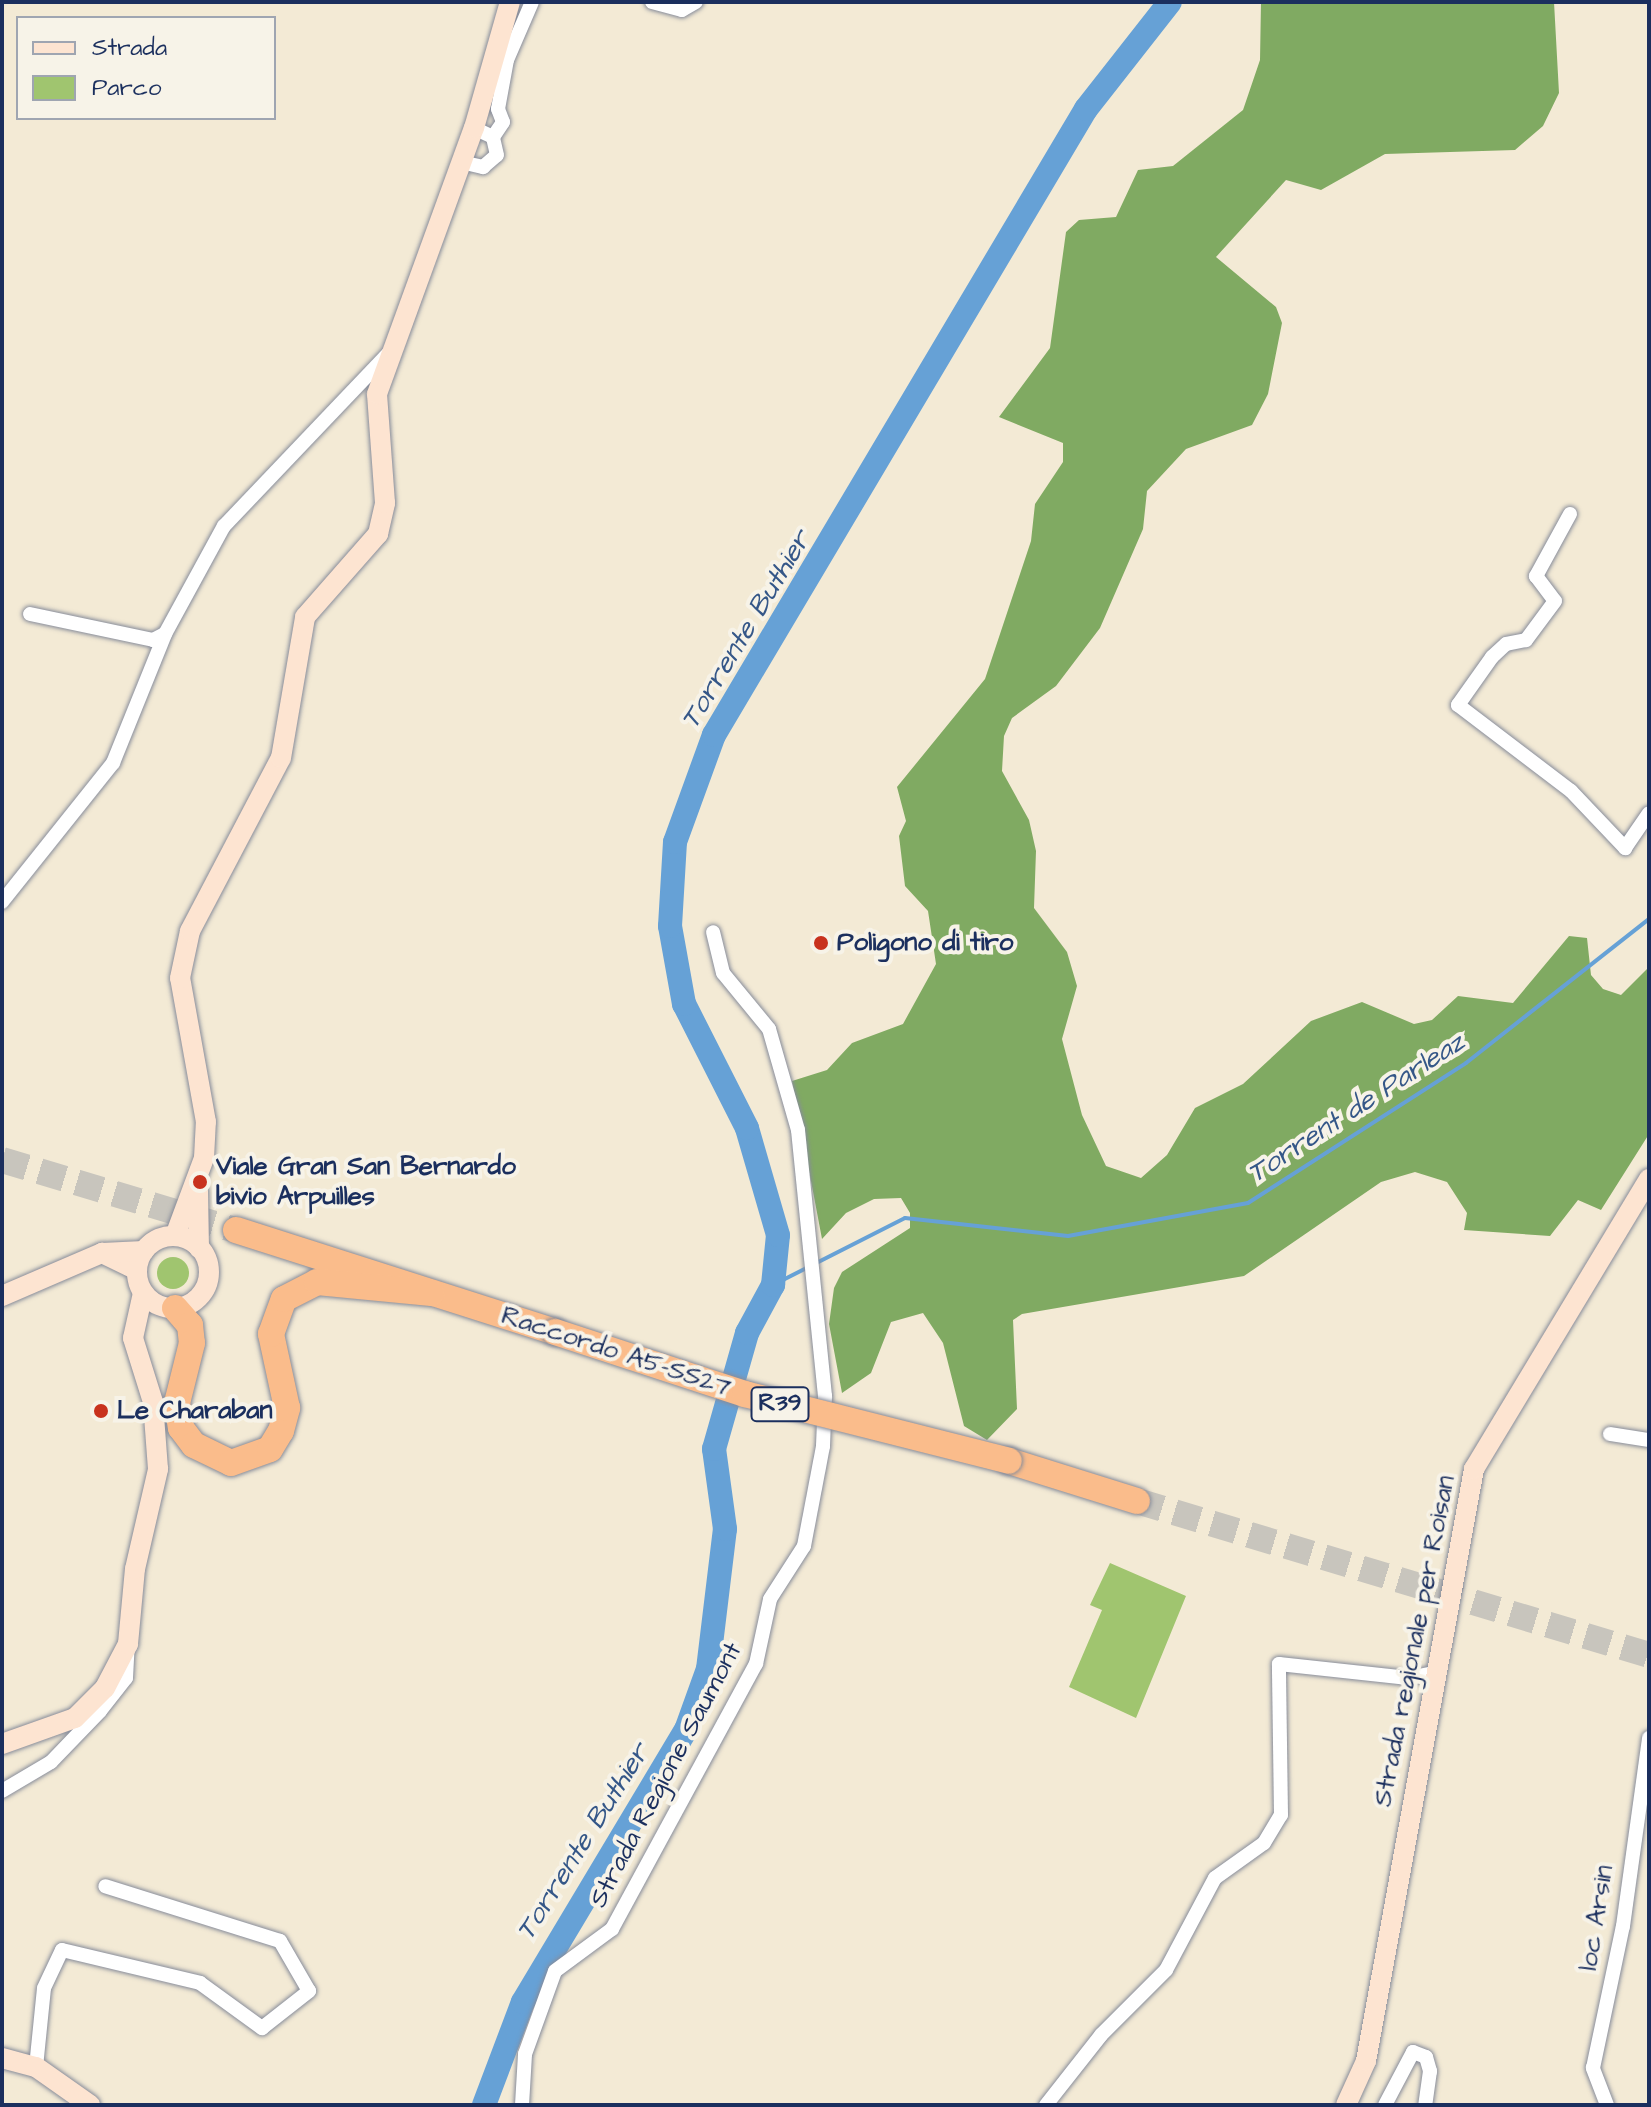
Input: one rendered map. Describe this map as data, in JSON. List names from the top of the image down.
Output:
{
  "streets": {
    "highway": ["Raccordo A5-SS27", "R39"],
    "main road": ["Strada regionale per Roisan"],
    "street": ["Strada Regione Saumont", "loc Arsin"]
  },
  "water": ["Torrente Buthier", "Torrent de Parleaz"],
  "places": ["Poligono di tiro", "Viale Gran San Bernardo bivio Arpuilles", "Le Charaban"],
  "legend": ["Strada", "Parco"]
}
